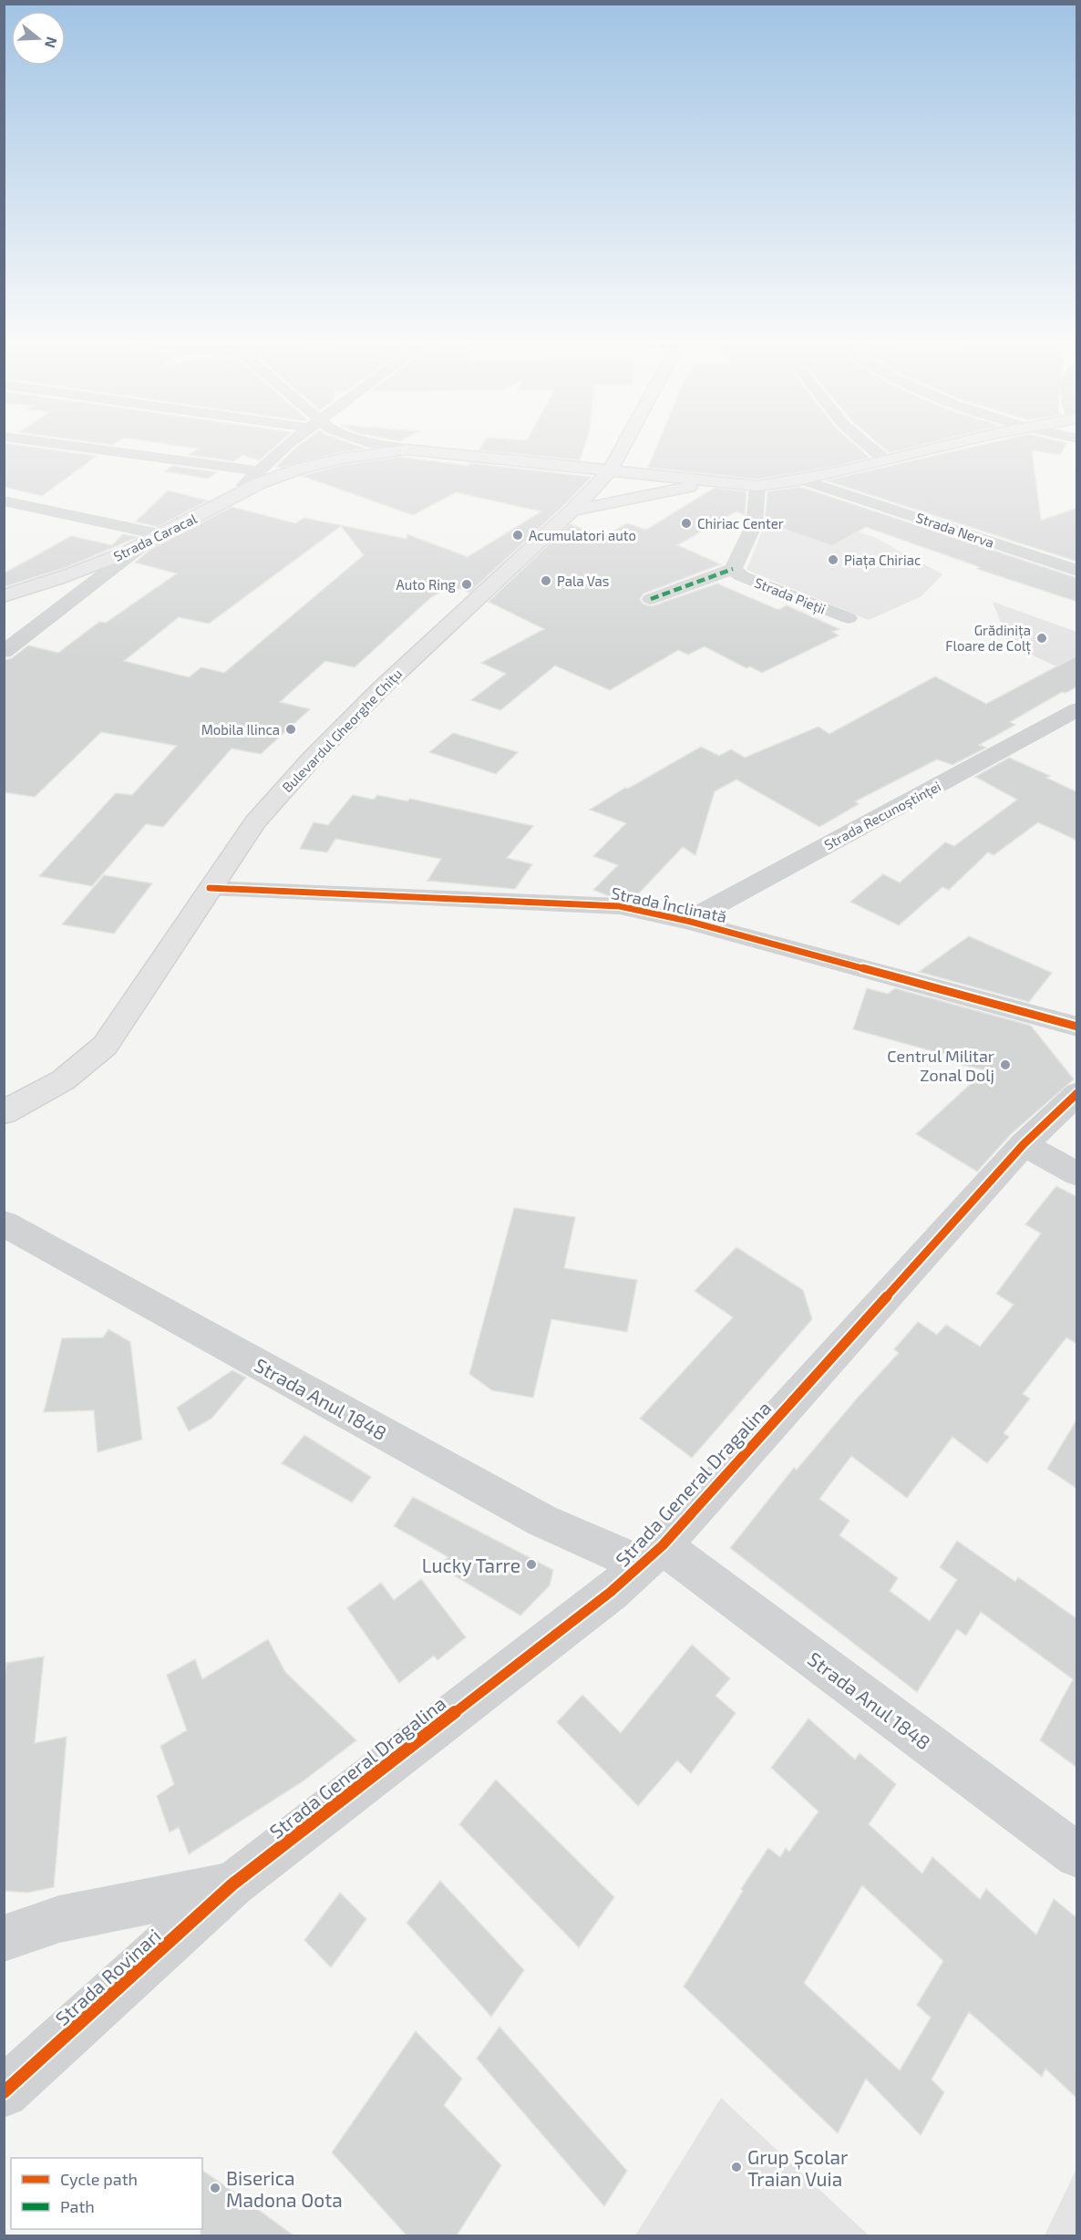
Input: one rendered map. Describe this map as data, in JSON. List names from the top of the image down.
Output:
{
  "streets": {
    "main road": ["Strada Caracal", "Bulevardul Gheorghe Chițu"],
    "street": [
      "Strada Nerva",
      "Strada Pieții",
      "Strada Recunoștinței",
      "Strada Înclinată",
      "Strada Anul 1848",
      "Strada General Dragalina",
      "Strada Rovinari"
    ]
  },
  "crossings": [
    ["Strada Nerva", "Strada Caracal"],
    ["Strada Caracal", "Bulevardul Gheorghe Chițu"],
    ["Bulevardul Gheorghe Chițu", "Strada Înclinată"],
    ["Strada Recunoștinței", "Strada Înclinată"],
    ["Strada Anul 1848", "Strada General Dragalina"],
    ["Strada General Dragalina", "Strada Rovinari"]
  ],
  "places": [
    "Chiriac Center",
    "Acumulatori auto",
    "Piața Chiriac",
    "Pala Vas",
    "Auto Ring",
    "Grădinița Floare de Colț",
    "Mobila Ilinca",
    "Centrul Militar Zonal Dolj",
    "Lucky Tarre",
    "Grup Școlar Traian Vuia",
    "Biserica Madona Oota"
  ],
  "legend": ["Cycle path", "Path"],
  "north": "right"
}
